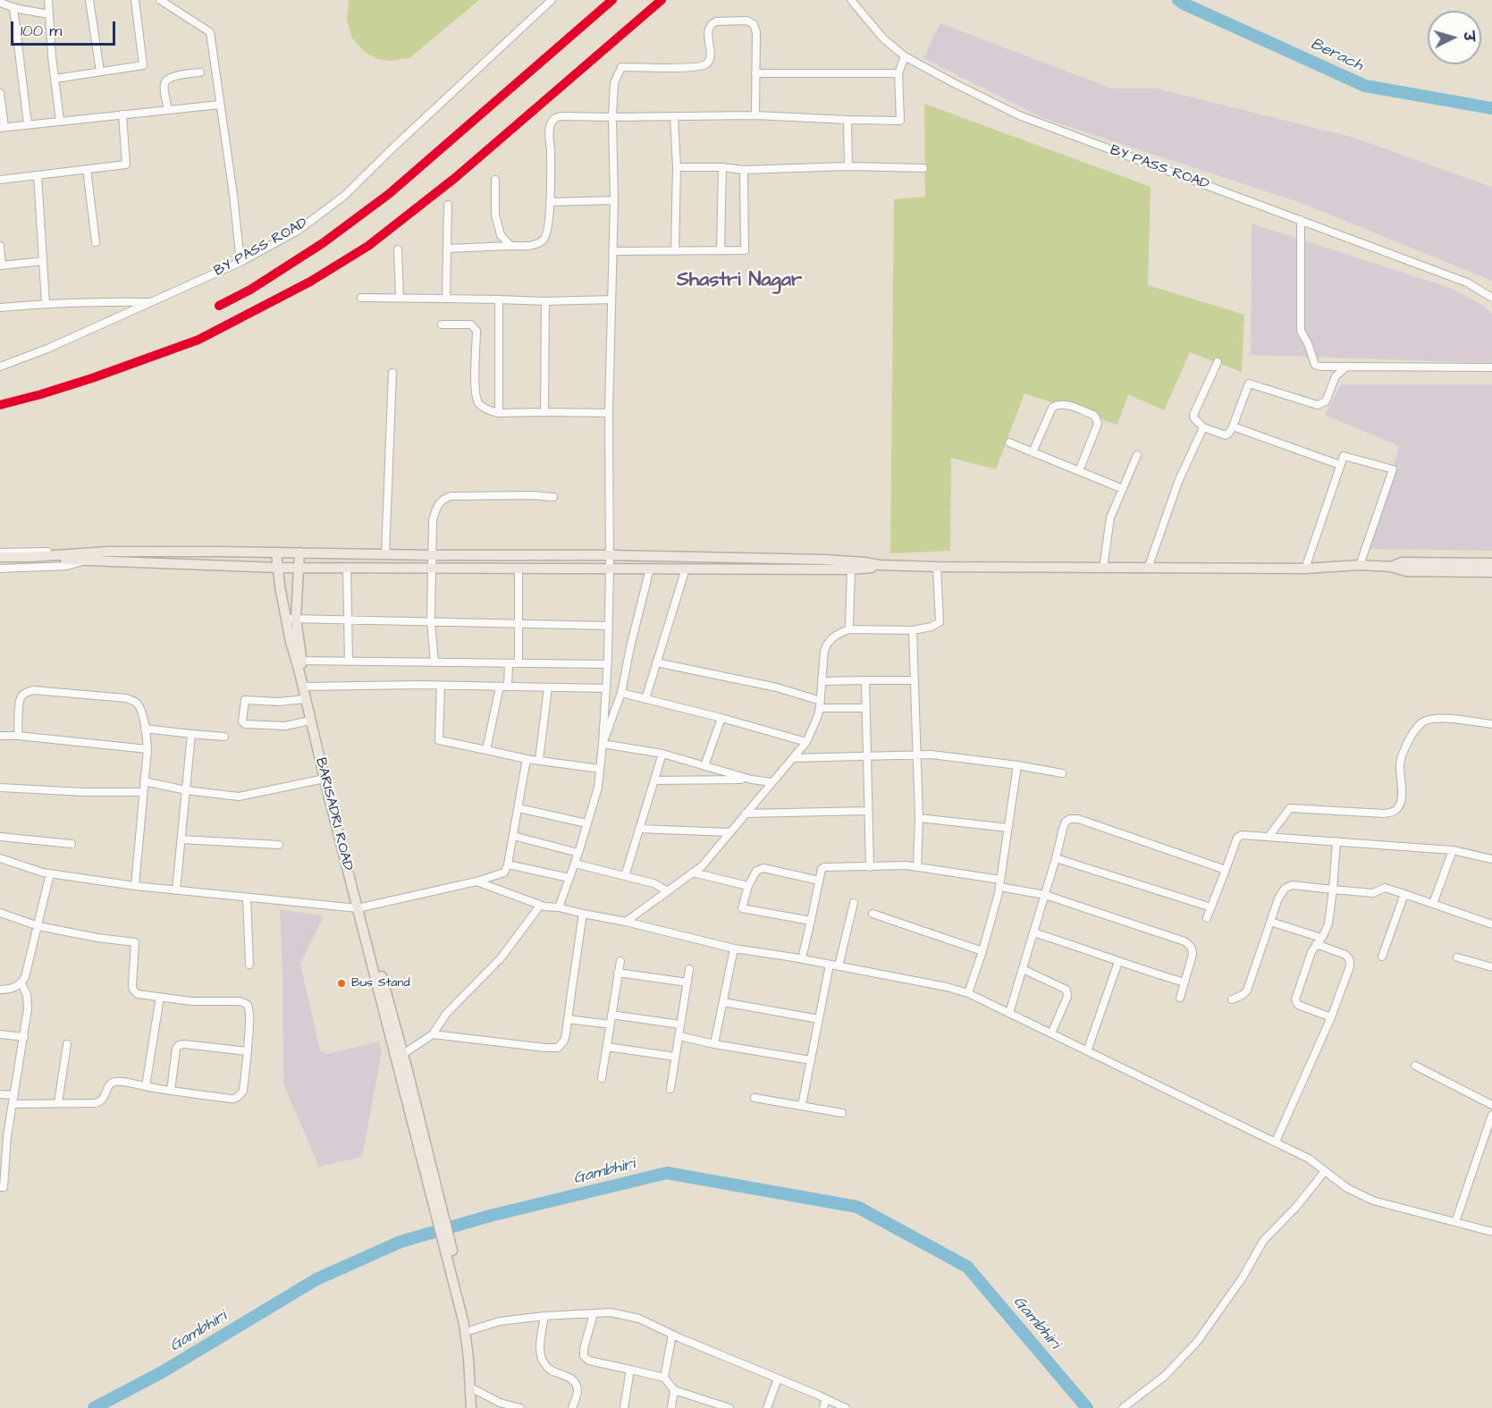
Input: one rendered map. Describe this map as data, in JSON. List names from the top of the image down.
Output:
{
  "streets": {
    "main road": ["BARISADRI ROAD"],
    "street": ["BY PASS ROAD"]
  },
  "districts": ["Shastri Nagar"],
  "water": ["Berach", "Gambhiri"],
  "places": ["Bus Stand"],
  "scale_bar": "100 m",
  "north": "right"
}
